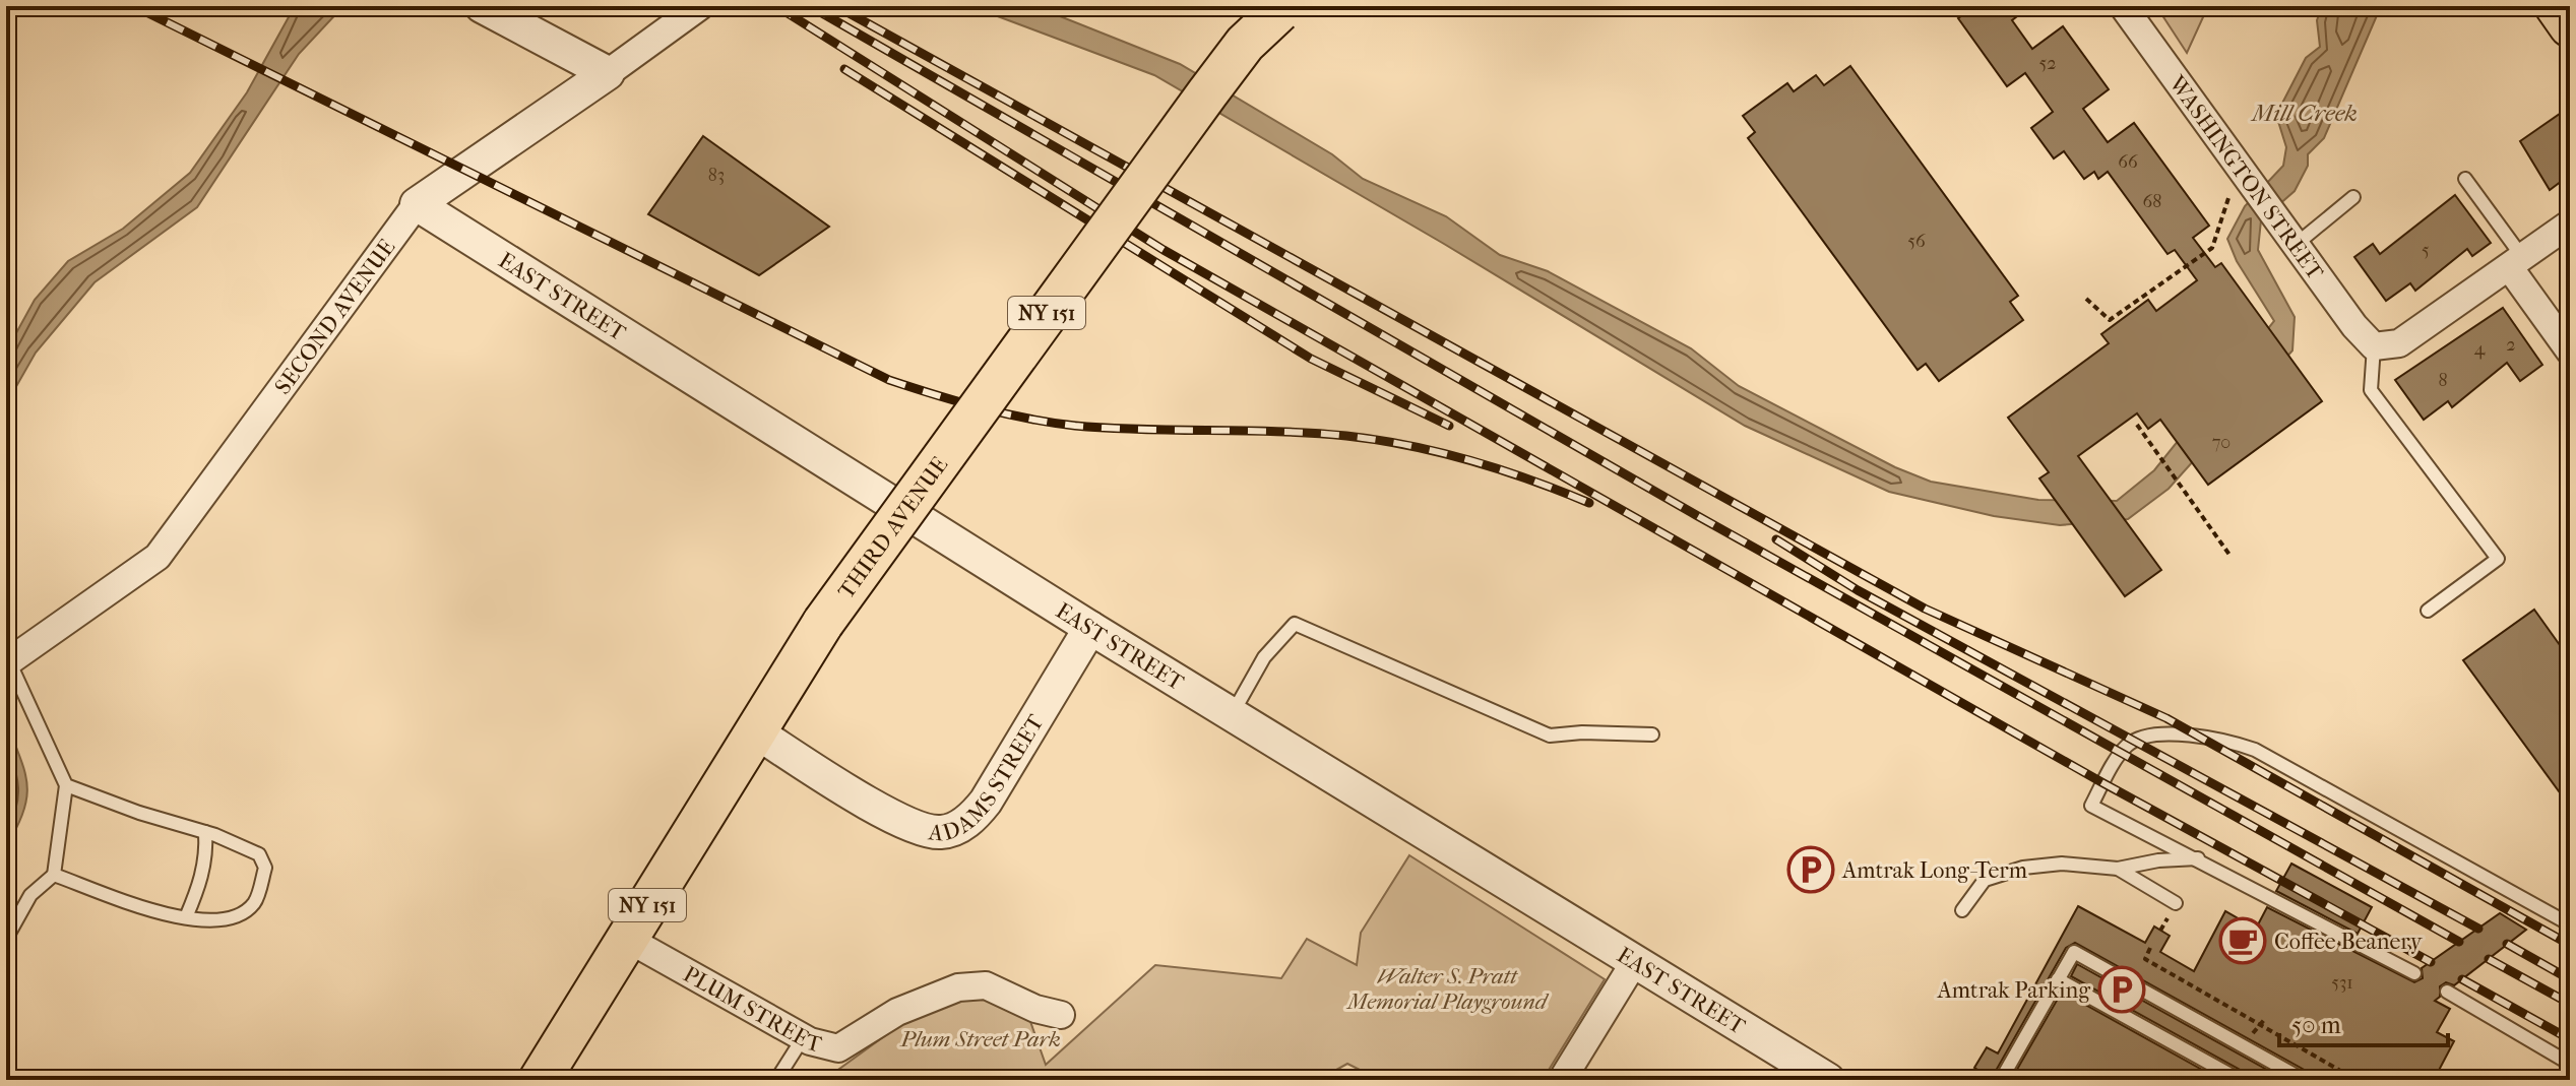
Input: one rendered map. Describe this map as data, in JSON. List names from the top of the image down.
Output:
{
  "streets": {
    "main road": ["NY 151", "THIRD AVENUE"],
    "street": [
      "WASHINGTON STREET",
      "EAST STREET",
      "SECOND AVENUE",
      "ADAMS STREET",
      "PLUM STREET"
    ]
  },
  "crossings": [
    ["EAST STREET", "SECOND AVENUE"],
    ["EAST STREET", "ADAMS STREET"],
    ["THIRD AVENUE", "ADAMS STREET"],
    ["THIRD AVENUE", "PLUM STREET"]
  ],
  "water": ["Mill Creek"],
  "parks": ["Walter S. Pratt Memorial Playground", "Plum Street Park"],
  "places": {
    "parking": ["Amtrak Long-Term", "Amtrak Parking"],
    "cafe": ["Coffee Beanery"]
  },
  "house_numbers": [
    "52",
    "66",
    "83",
    "68",
    "56",
    "5",
    "2",
    "4",
    "8",
    "70",
    "531"
  ],
  "scale_bar": "50 m"
}
